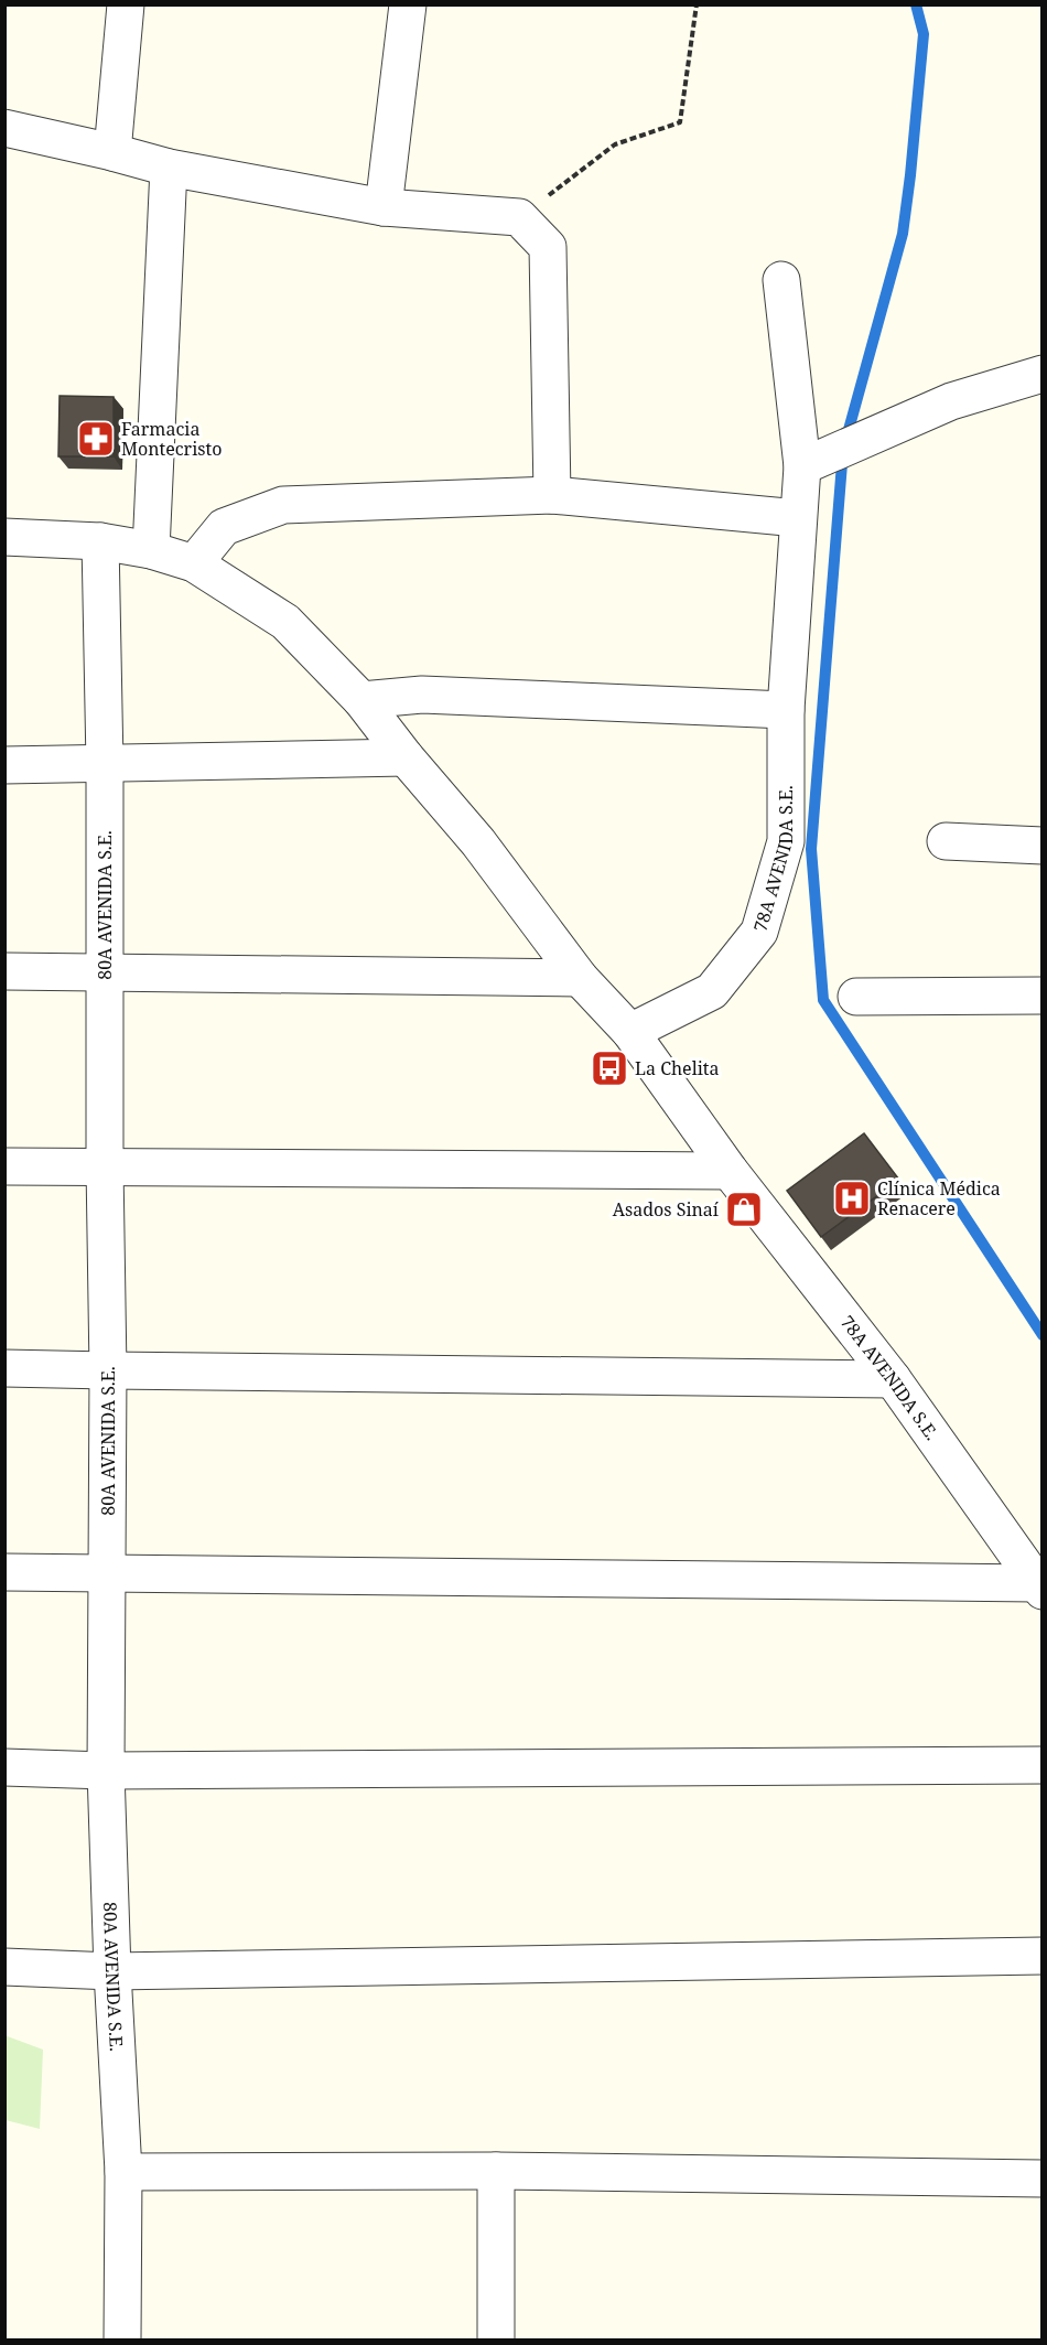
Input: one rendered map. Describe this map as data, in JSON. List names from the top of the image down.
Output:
{
  "streets": {
    "street": ["78A AVENIDA S.E.", "80A AVENIDA S.E."]
  },
  "places": {
    "pharmacy": ["Farmacia Montecristo"],
    "bus stop": ["La Chelita"],
    "hospital": ["Clínica Médica Renacere"],
    "shop": ["Asados Sinaí"]
  }
}
